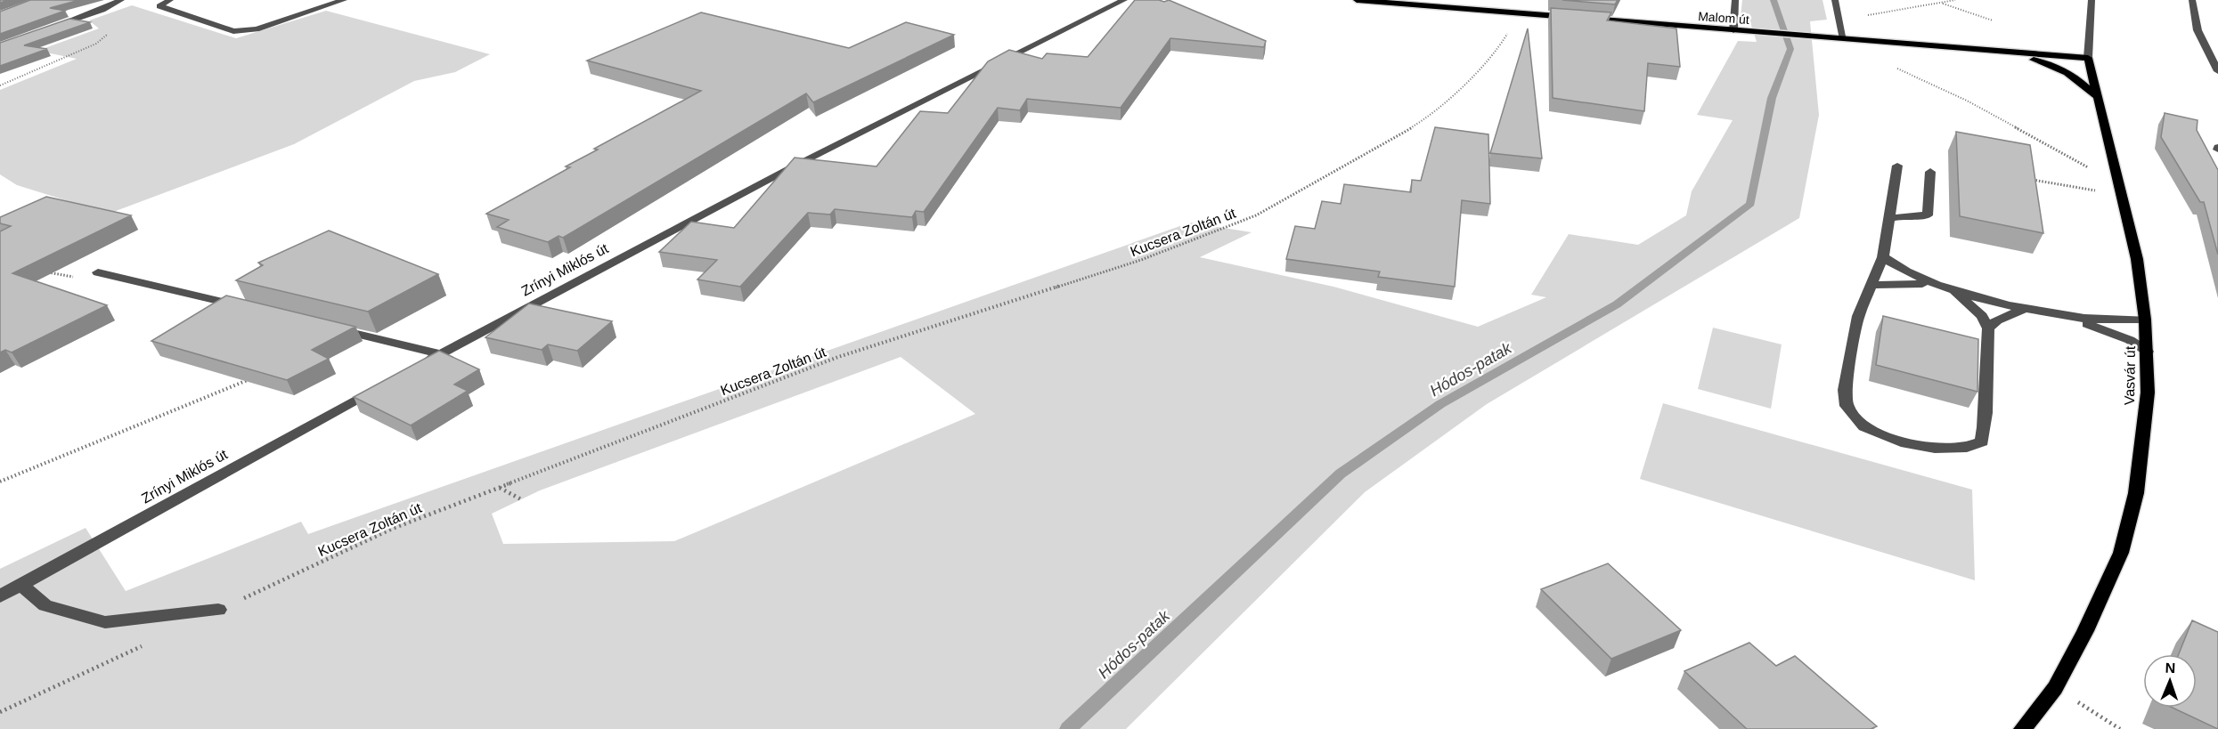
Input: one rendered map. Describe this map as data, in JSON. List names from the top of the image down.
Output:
{
  "streets": {
    "main road": ["Malom út", "Vasvár út"],
    "street": ["Zrínyi Miklós út"],
    "path": ["Kucsera Zoltán út"]
  },
  "crossings": [
    ["Malom út", "Vasvár út"]
  ],
  "water": ["Hódos-patak"],
  "north": "top"
}
